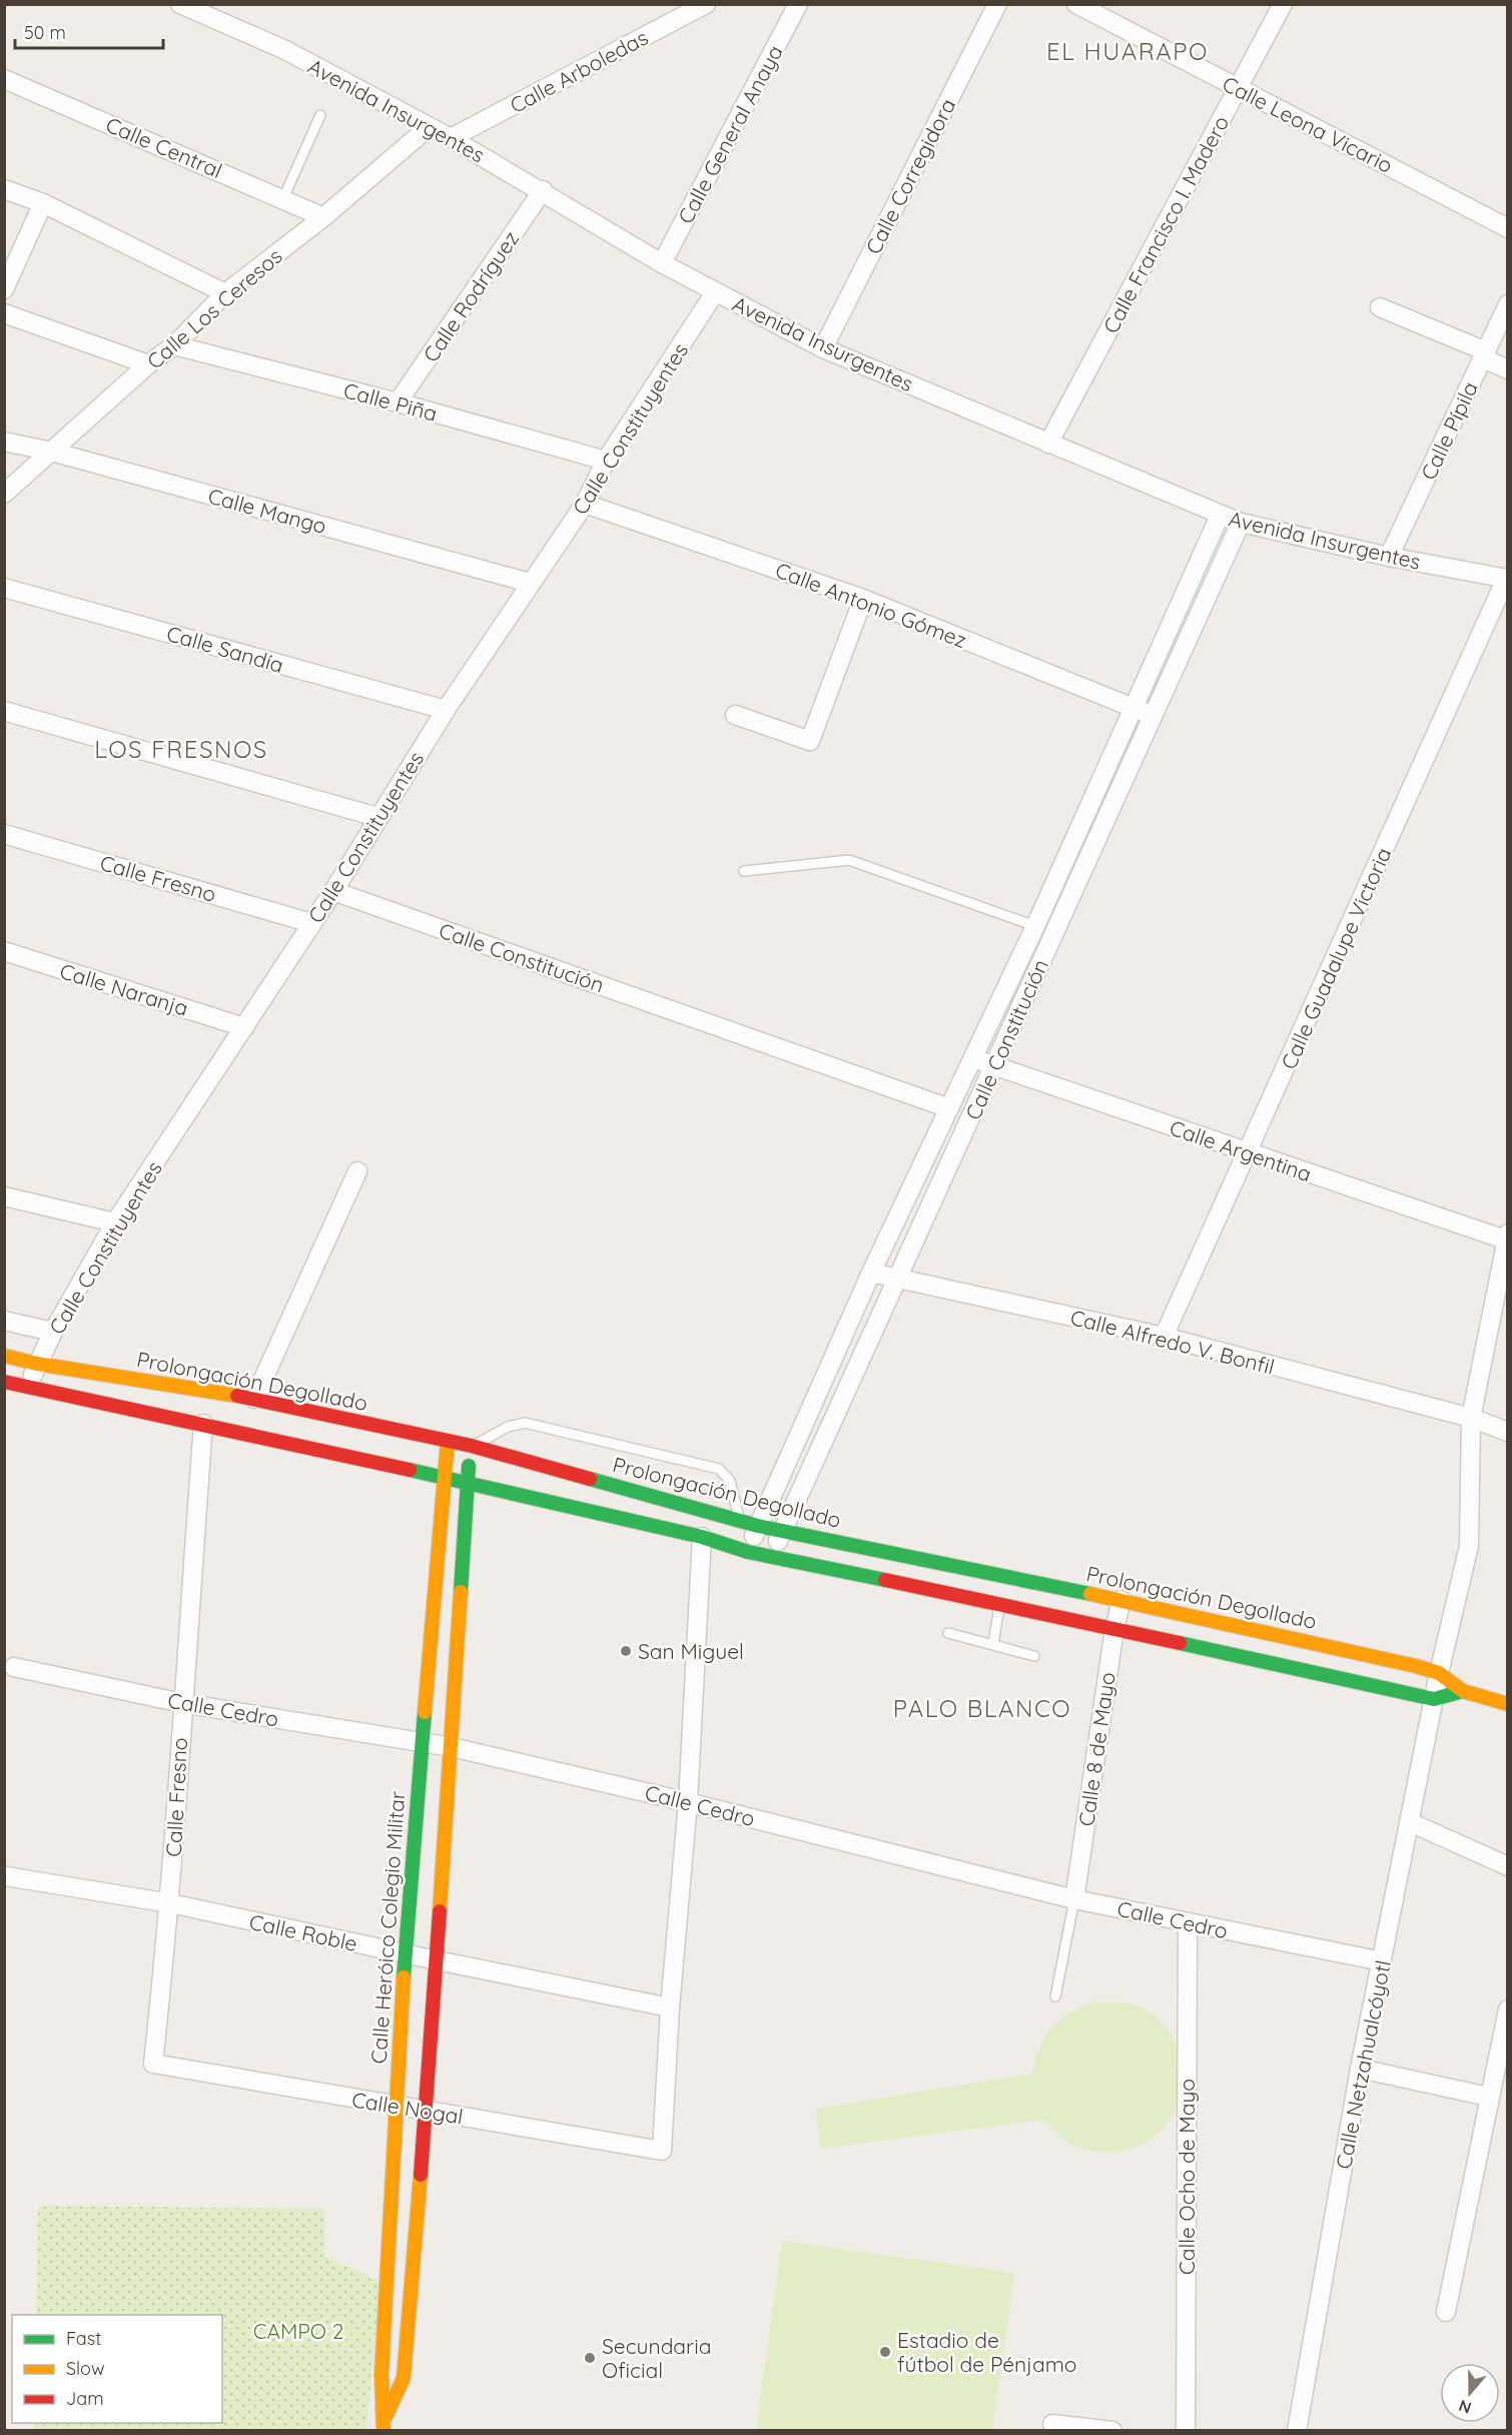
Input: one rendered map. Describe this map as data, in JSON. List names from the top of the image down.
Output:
{
  "streets": {
    "street": [
      "Calle Arboledas",
      "Avenida Insurgentes",
      "Calle Leona Vicario",
      "Calle General Anaya",
      "Calle Central",
      "Calle Corregidora",
      "Calle Francisco I. Madero",
      "Calle Rodríguez",
      "Calle Los Ceresos",
      "Calle Piña",
      "Calle Constituyentes",
      "Calle Pípila",
      "Calle Mango",
      "Calle Antonio Gómez",
      "Calle Sandía",
      "Calle Fresno",
      "Calle Constitución",
      "Calle Guadalupe Victoria",
      "Calle Naranja",
      "Calle Argentina",
      "Calle Alfredo V. Bonfil",
      "Prolongación Degollado",
      "Calle Cedro",
      "Calle 8 de Mayo",
      "Calle Heróico Colegio Militar",
      "Calle Roble",
      "Calle Netzahualcóyotl",
      "Calle Nogal",
      "Calle Ocho de Mayo"
    ]
  },
  "crossings": [
    ["Calle Arboledas", "Avenida Insurgentes"],
    ["Avenida Insurgentes", "Calle General Anaya"],
    ["Avenida Insurgentes", "Calle Corregidora"],
    ["Avenida Insurgentes", "Calle Francisco I. Madero"],
    ["Avenida Insurgentes", "Calle Rodríguez"],
    ["Avenida Insurgentes", "Calle Los Ceresos"],
    ["Avenida Insurgentes", "Calle Constituyentes"],
    ["Avenida Insurgentes", "Calle Pípila"],
    ["Avenida Insurgentes", "Calle Constitución"],
    ["Avenida Insurgentes", "Calle Guadalupe Victoria"],
    ["Calle Leona Vicario", "Calle Francisco I. Madero"],
    ["Calle Central", "Calle Los Ceresos"],
    ["Calle Rodríguez", "Calle Piña"],
    ["Calle Los Ceresos", "Calle Piña"],
    ["Calle Los Ceresos", "Calle Mango"],
    ["Calle Piña", "Calle Constituyentes"],
    ["Calle Constituyentes", "Calle Mango"],
    ["Calle Constituyentes", "Calle Antonio Gómez"],
    ["Calle Constituyentes", "Calle Sandía"],
    ["Calle Constituyentes", "Calle Fresno"],
    ["Calle Constituyentes", "Calle Constitución"],
    ["Calle Constituyentes", "Calle Naranja"],
    ["Calle Constituyentes", "Prolongación Degollado"],
    ["Calle Antonio Gómez", "Calle Constitución"],
    ["Calle Fresno", "Calle Cedro"],
    ["Calle Fresno", "Calle Roble"],
    ["Calle Fresno", "Calle Nogal"],
    ["Calle Constitución", "Calle Argentina"],
    ["Calle Constitución", "Calle Alfredo V. Bonfil"],
    ["Calle Constitución", "Prolongación Degollado"],
    ["Calle Guadalupe Victoria", "Calle Argentina"],
    ["Calle Guadalupe Victoria", "Calle Alfredo V. Bonfil"],
    ["Calle Argentina", "Calle Netzahualcóyotl"],
    ["Calle Alfredo V. Bonfil", "Calle Netzahualcóyotl"],
    ["Prolongación Degollado", "Calle 8 de Mayo"],
    ["Prolongación Degollado", "Calle Heróico Colegio Militar"],
    ["Prolongación Degollado", "Calle Netzahualcóyotl"],
    ["Calle Cedro", "Calle 8 de Mayo"],
    ["Calle Cedro", "Calle Heróico Colegio Militar"],
    ["Calle Cedro", "Calle Netzahualcóyotl"],
    ["Calle Cedro", "Calle Ocho de Mayo"],
    ["Calle Heróico Colegio Militar", "Calle Roble"],
    ["Calle Heróico Colegio Militar", "Calle Nogal"],
    ["Calle Roble", "Calle Nogal"]
  ],
  "districts": ["EL HUARAPO", "LOS FRESNOS", "PALO BLANCO"],
  "parks": ["CAMPO 2"],
  "places": ["San Miguel", "Estadio de fútbol de Pénjamo", "Secundaria Oficial"],
  "legend": ["Fast", "Slow", "Jam"],
  "scale_bar": "50 m",
  "north": "bottom"
}
